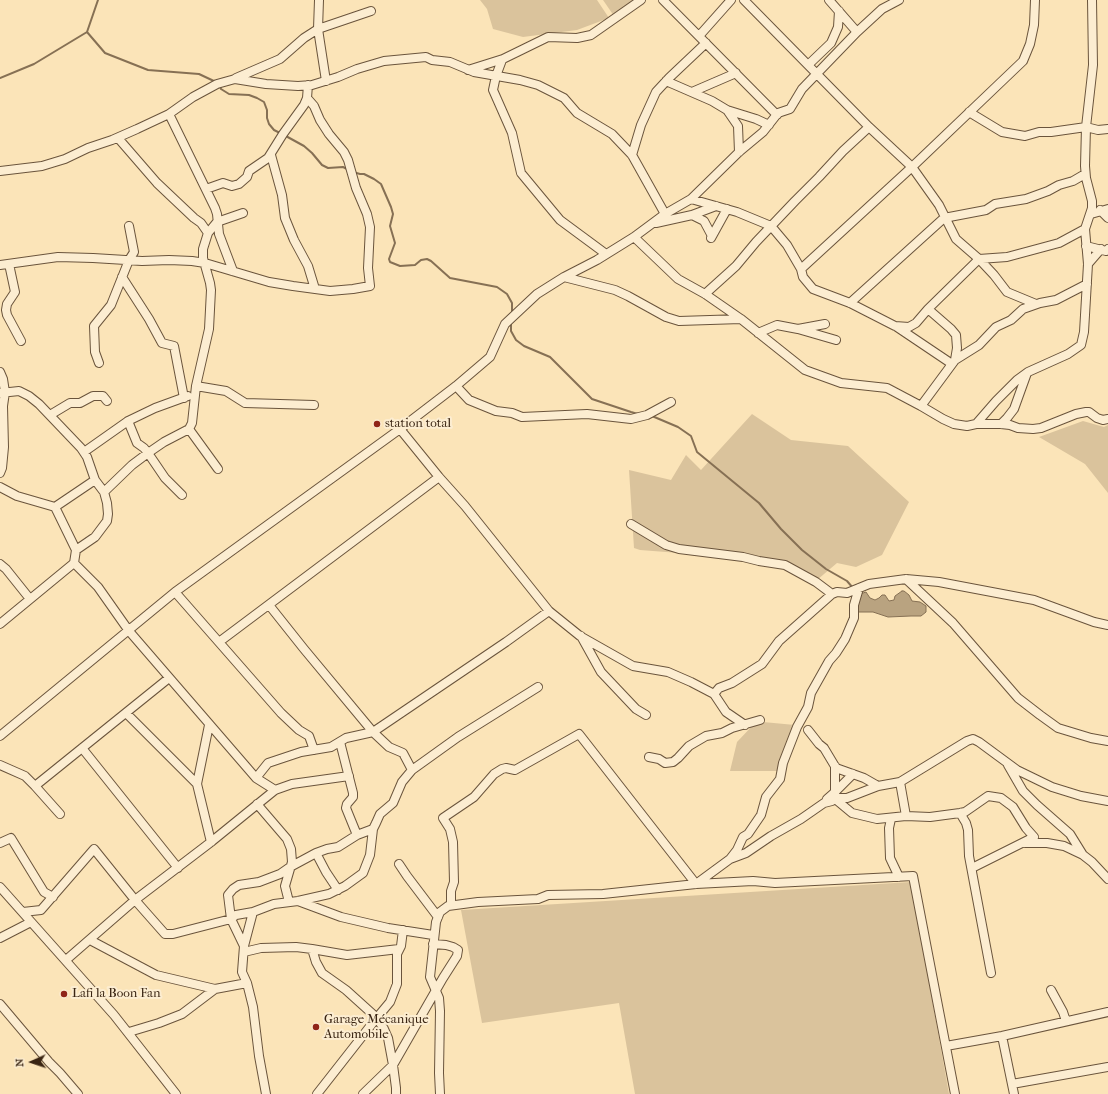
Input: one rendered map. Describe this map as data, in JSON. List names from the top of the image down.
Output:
{
  "places": ["station total", "Lafi la Boon Fan", "Garage Mécanique Automobile"],
  "north": "left"
}
